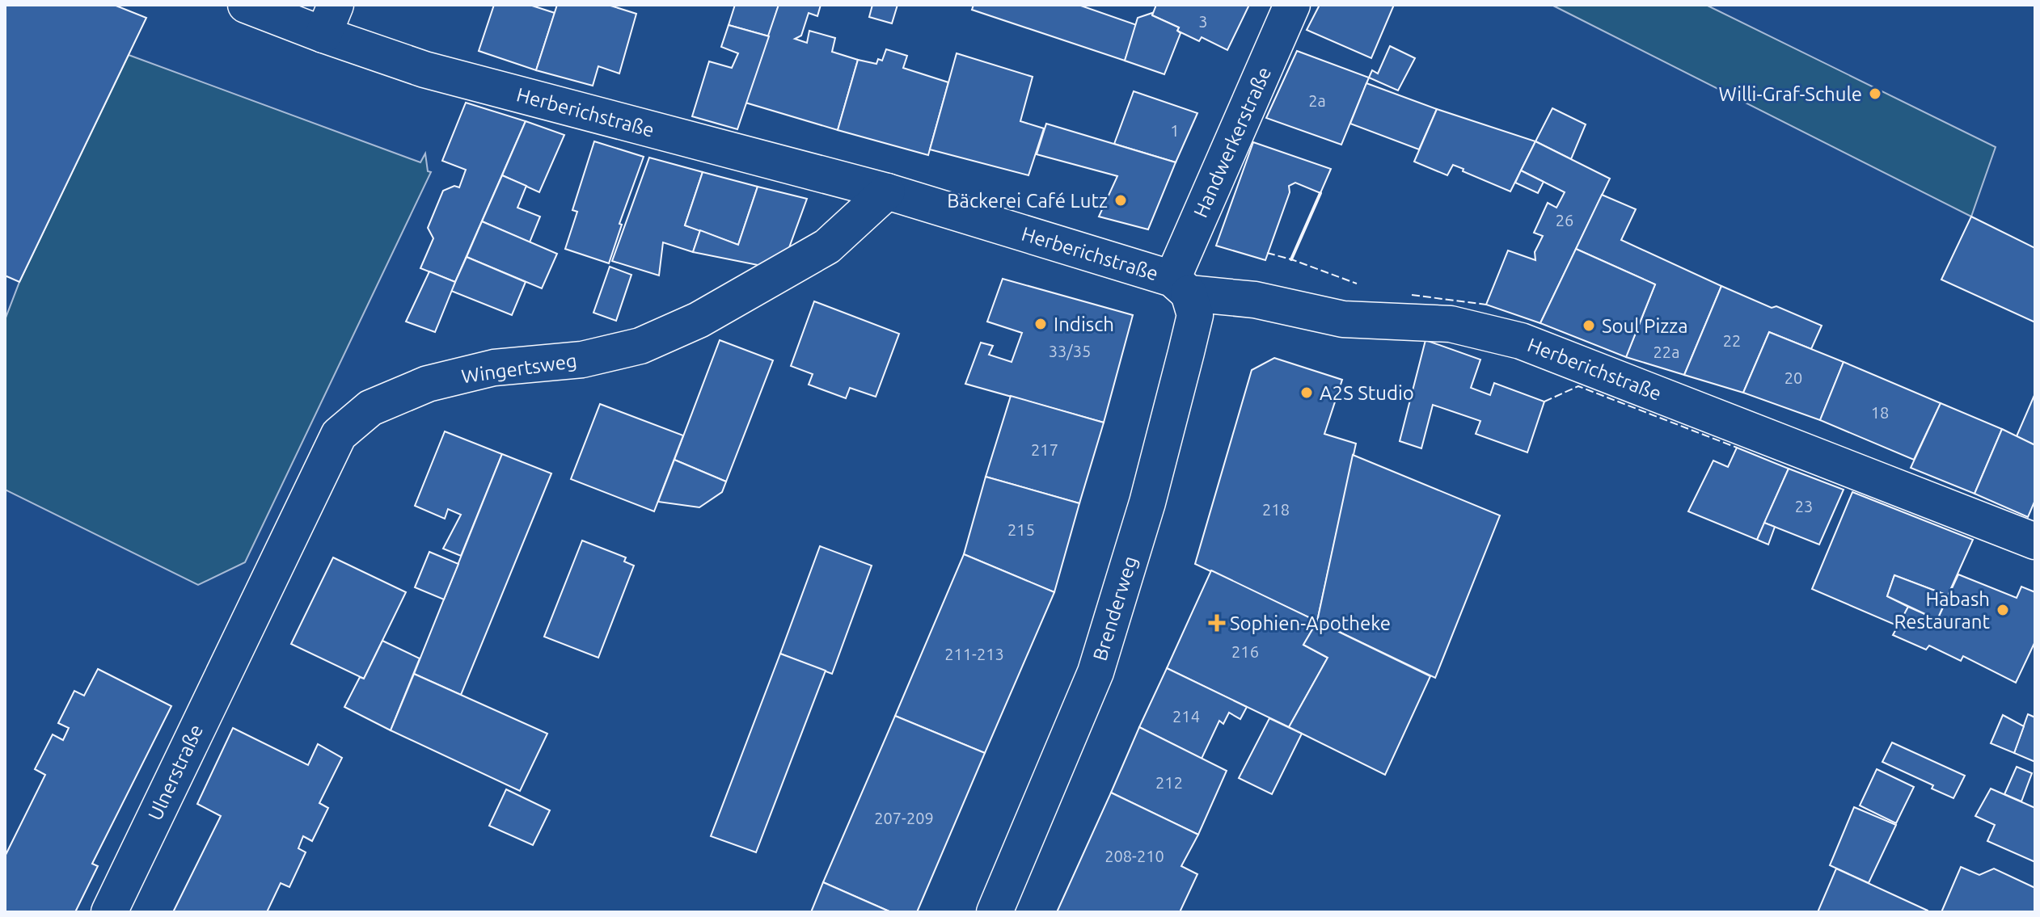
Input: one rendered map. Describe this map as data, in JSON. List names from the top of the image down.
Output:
{
  "streets": {
    "street": [
      "Herberichstraße",
      "Handwerkerstraße",
      "Wingertsweg",
      "Brenderweg",
      "Ulnerstraße"
    ]
  },
  "crossings": [
    ["Herberichstraße", "Handwerkerstraße"],
    ["Herberichstraße", "Wingertsweg"],
    ["Herberichstraße", "Brenderweg"],
    ["Handwerkerstraße", "Brenderweg"],
    ["Wingertsweg", "Ulnerstraße"]
  ],
  "places": {
    "other": [
      "Willi-Graf-Schule",
      "Bäckerei Café Lutz",
      "Indisch",
      "Soul Pizza",
      "A2S Studio",
      "Habash Restaurant"
    ],
    "health": ["Sophien-Apotheke"]
  },
  "house_numbers": [
    "3",
    "2a",
    "1",
    "26",
    "22",
    "33/35",
    "22a",
    "20",
    "18",
    "217",
    "23",
    "218",
    "215",
    "216",
    "211-213",
    "214",
    "212",
    "207-209",
    "208-210"
  ]
}
